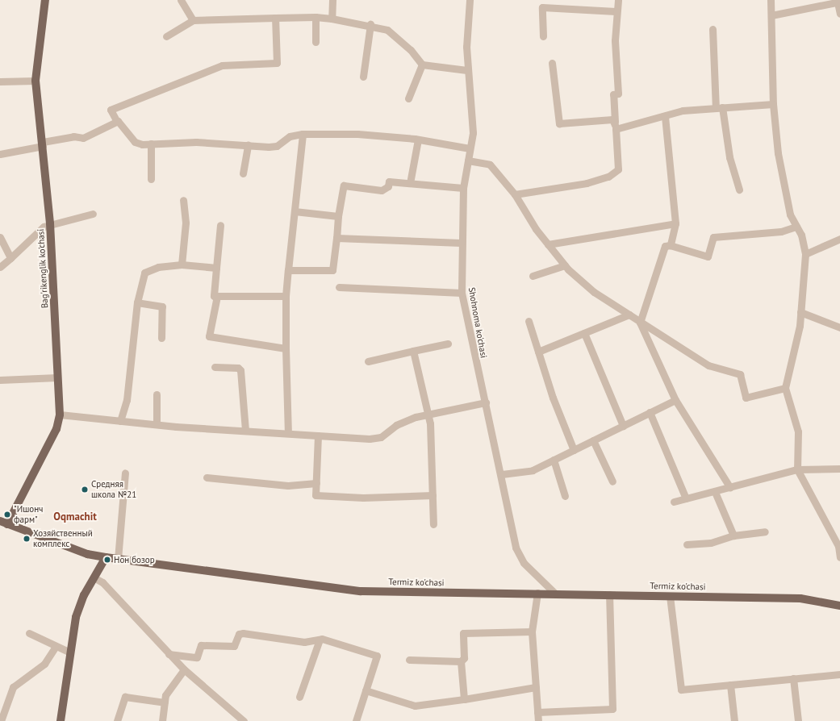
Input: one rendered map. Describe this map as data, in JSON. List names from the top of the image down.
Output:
{
  "streets": {
    "main road": ["Bag'rikenglik ko'chasi", "Termiz ko'chasi"],
    "street": ["Shohnoma ko'chasi"]
  },
  "crossings": [
    ["Bag'rikenglik ko'chasi", "Termiz ko'chasi"],
    ["Shohnoma ko'chasi", "Termiz ko'chasi"]
  ],
  "districts": ["Oqmachit"],
  "places": [
    "Средняя школа №21",
    "\"Ишонч фарм\"",
    "Хозяйственный комплекс",
    "Нон бозор"
  ]
}
